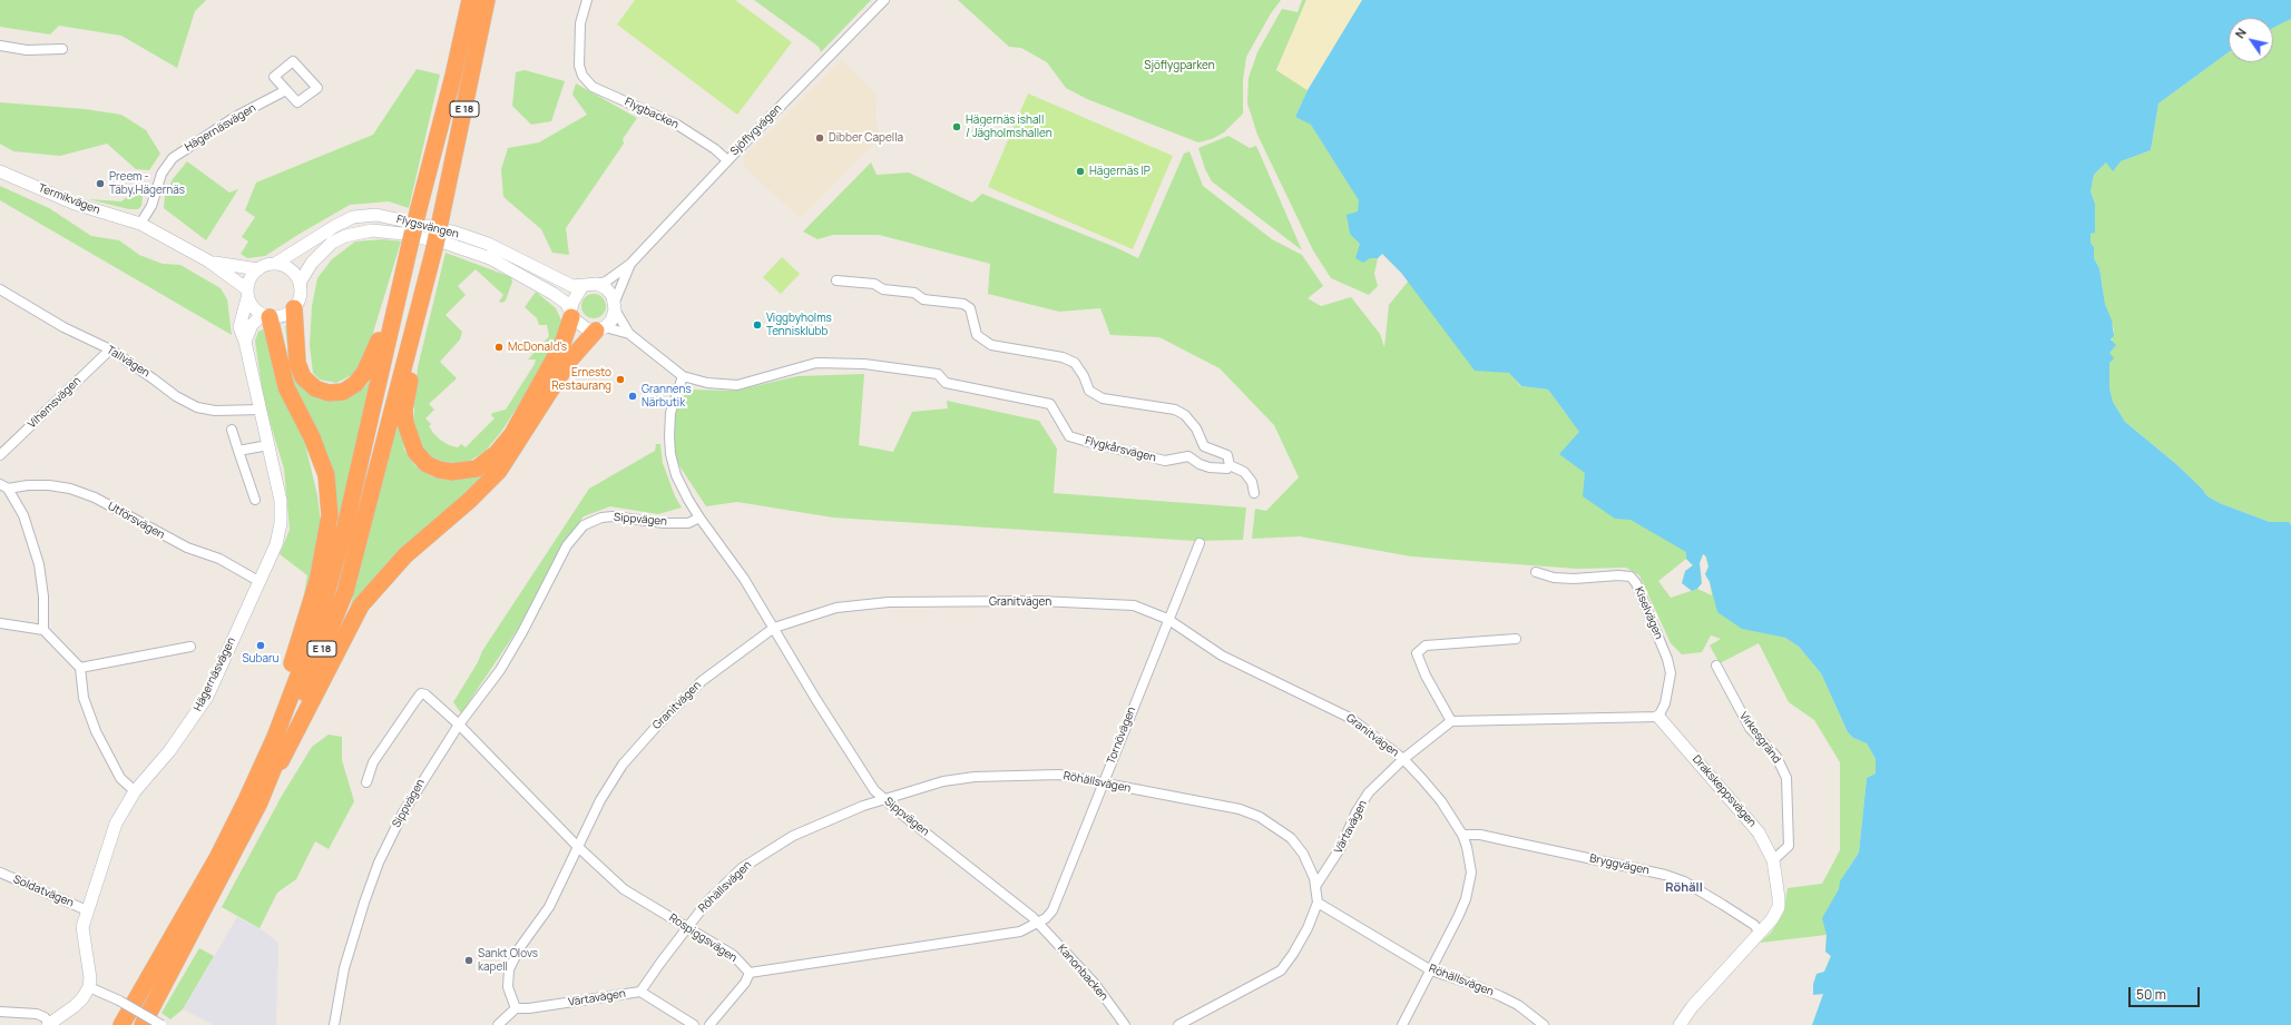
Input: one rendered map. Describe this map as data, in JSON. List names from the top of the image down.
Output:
{
  "streets": {
    "highway": ["E 18"],
    "street": [
      "Flygbacken",
      "Hägernäsvägen",
      "Sjöflygvägen",
      "Termikvägen",
      "Flygsvängen",
      "Tallvägen",
      "Vihemsvägen",
      "Flygkårsvägen",
      "Sippvägen",
      "Utförsvägen",
      "Granitvägen",
      "Kiselvägen",
      "Tornövägen",
      "Virkesgränd",
      "Röhällsvägen",
      "Drakskeppsvägen",
      "Värtavägen",
      "Bryggvägen",
      "Soldatvägen",
      "Rospiggsvägen",
      "Kanonbacken"
    ]
  },
  "crossings": [
    ["Flygbacken", "Sjöflygvägen"],
    ["Hägernäsvägen", "Termikvägen"],
    ["Hägernäsvägen", "Flygsvängen"],
    ["Hägernäsvägen", "Tallvägen"],
    ["Hägernäsvägen", "Utförsvägen"],
    ["Hägernäsvägen", "Soldatvägen"],
    ["Sjöflygvägen", "Flygsvängen"],
    ["Sjöflygvägen", "Flygkårsvägen"],
    ["Flygsvängen", "Flygkårsvägen"],
    ["Tallvägen", "Vihemsvägen"],
    ["Sippvägen", "Granitvägen"],
    ["Sippvägen", "Tornövägen"],
    ["Sippvägen", "Röhällsvägen"],
    ["Sippvägen", "Rospiggsvägen"],
    ["Sippvägen", "Kanonbacken"],
    ["Granitvägen", "Tornövägen"],
    ["Granitvägen", "Röhällsvägen"],
    ["Granitvägen", "Värtavägen"],
    ["Granitvägen", "Bryggvägen"],
    ["Granitvägen", "Rospiggsvägen"],
    ["Kiselvägen", "Drakskeppsvägen"],
    ["Tornövägen", "Röhällsvägen"],
    ["Tornövägen", "Kanonbacken"],
    ["Virkesgränd", "Drakskeppsvägen"],
    ["Röhällsvägen", "Värtavägen"],
    ["Röhällsvägen", "Rospiggsvägen"],
    ["Drakskeppsvägen", "Bryggvägen"]
  ],
  "districts": ["Röhäll"],
  "parks": ["Sjöflygparken"],
  "places": [
    "Hägernäs ishall / Jägholmshallen",
    "Dibber Capella",
    "Hägernäs IP",
    "Preem - Täby,Hägernäs",
    "Viggbyholms Tennisklubb",
    "McDonald's",
    "Ernesto Restaurang",
    "Grannens Närbutik",
    "Subaru",
    "Sankt Olovs kapell"
  ],
  "scale_bar": "50 m",
  "north": "top left"
}
